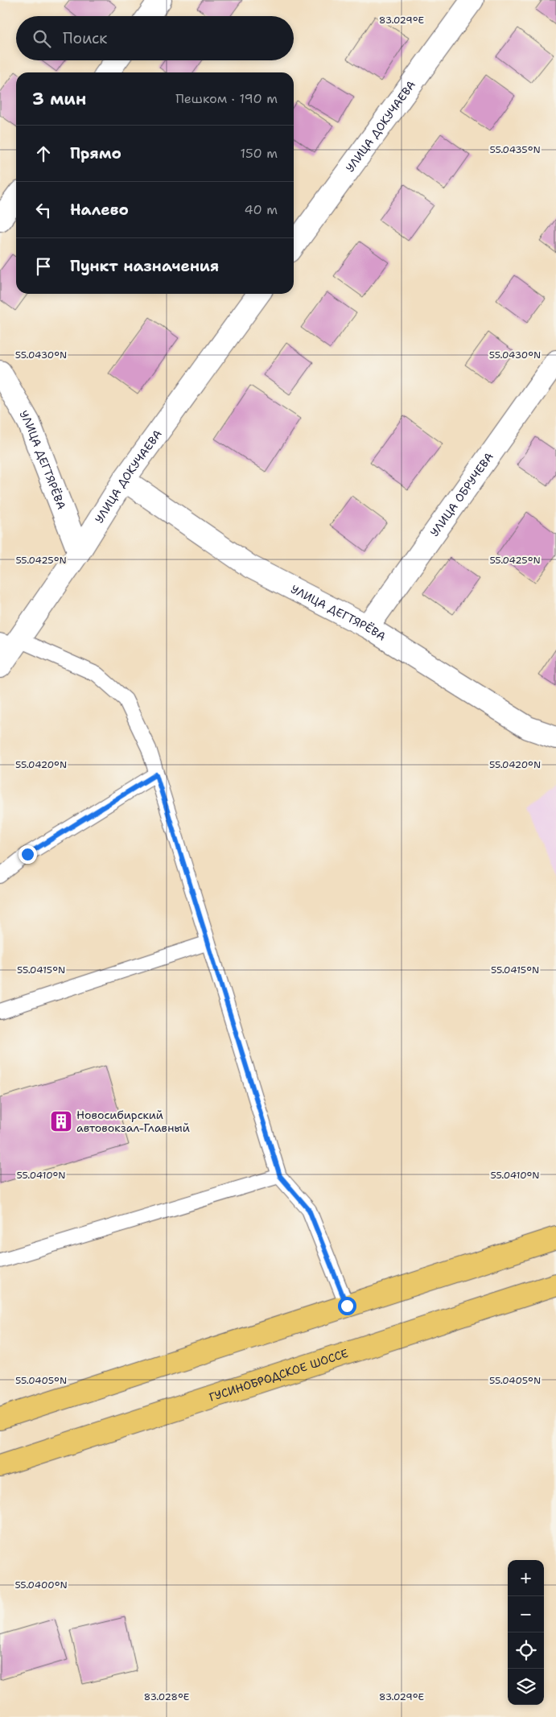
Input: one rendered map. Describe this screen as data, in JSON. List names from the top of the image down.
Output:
{
  "streets": {
    "main road": ["ГУСИНОБРОДСКОЕ ШОССЕ"],
    "street": ["УЛИЦА ДОКУЧАЕВА", "УЛИЦА ДЕГТЯРЁВА", "УЛИЦА ОБРУЧЕВА"]
  },
  "crossings": [
    ["УЛИЦА ДОКУЧАЕВА", "УЛИЦА ДЕГТЯРЁВА"],
    ["УЛИЦА ДЕГТЯРЁВА", "УЛИЦА ОБРУЧЕВА"]
  ],
  "places": {
    "building": ["Новосибирский автовокзал-Главный"]
  },
  "page": {
    "search": "Поиск",
    "heading": ["3 мин", "Пешком · 190 m"],
    "list": [
      ["Прямо", "150 m"],
      ["Налево", "40 m"],
      "Пункт назначения"
    ],
    "map_buttons": ["+", "−"]
  },
  "coordinates": [
    "83.029°E",
    "55.0435°N",
    "55.0430°N",
    "55.0425°N",
    "55.0420°N",
    "55.0415°N",
    "55.0410°N",
    "55.0405°N",
    "55.0400°N",
    "83.028°E"
  ]
}
